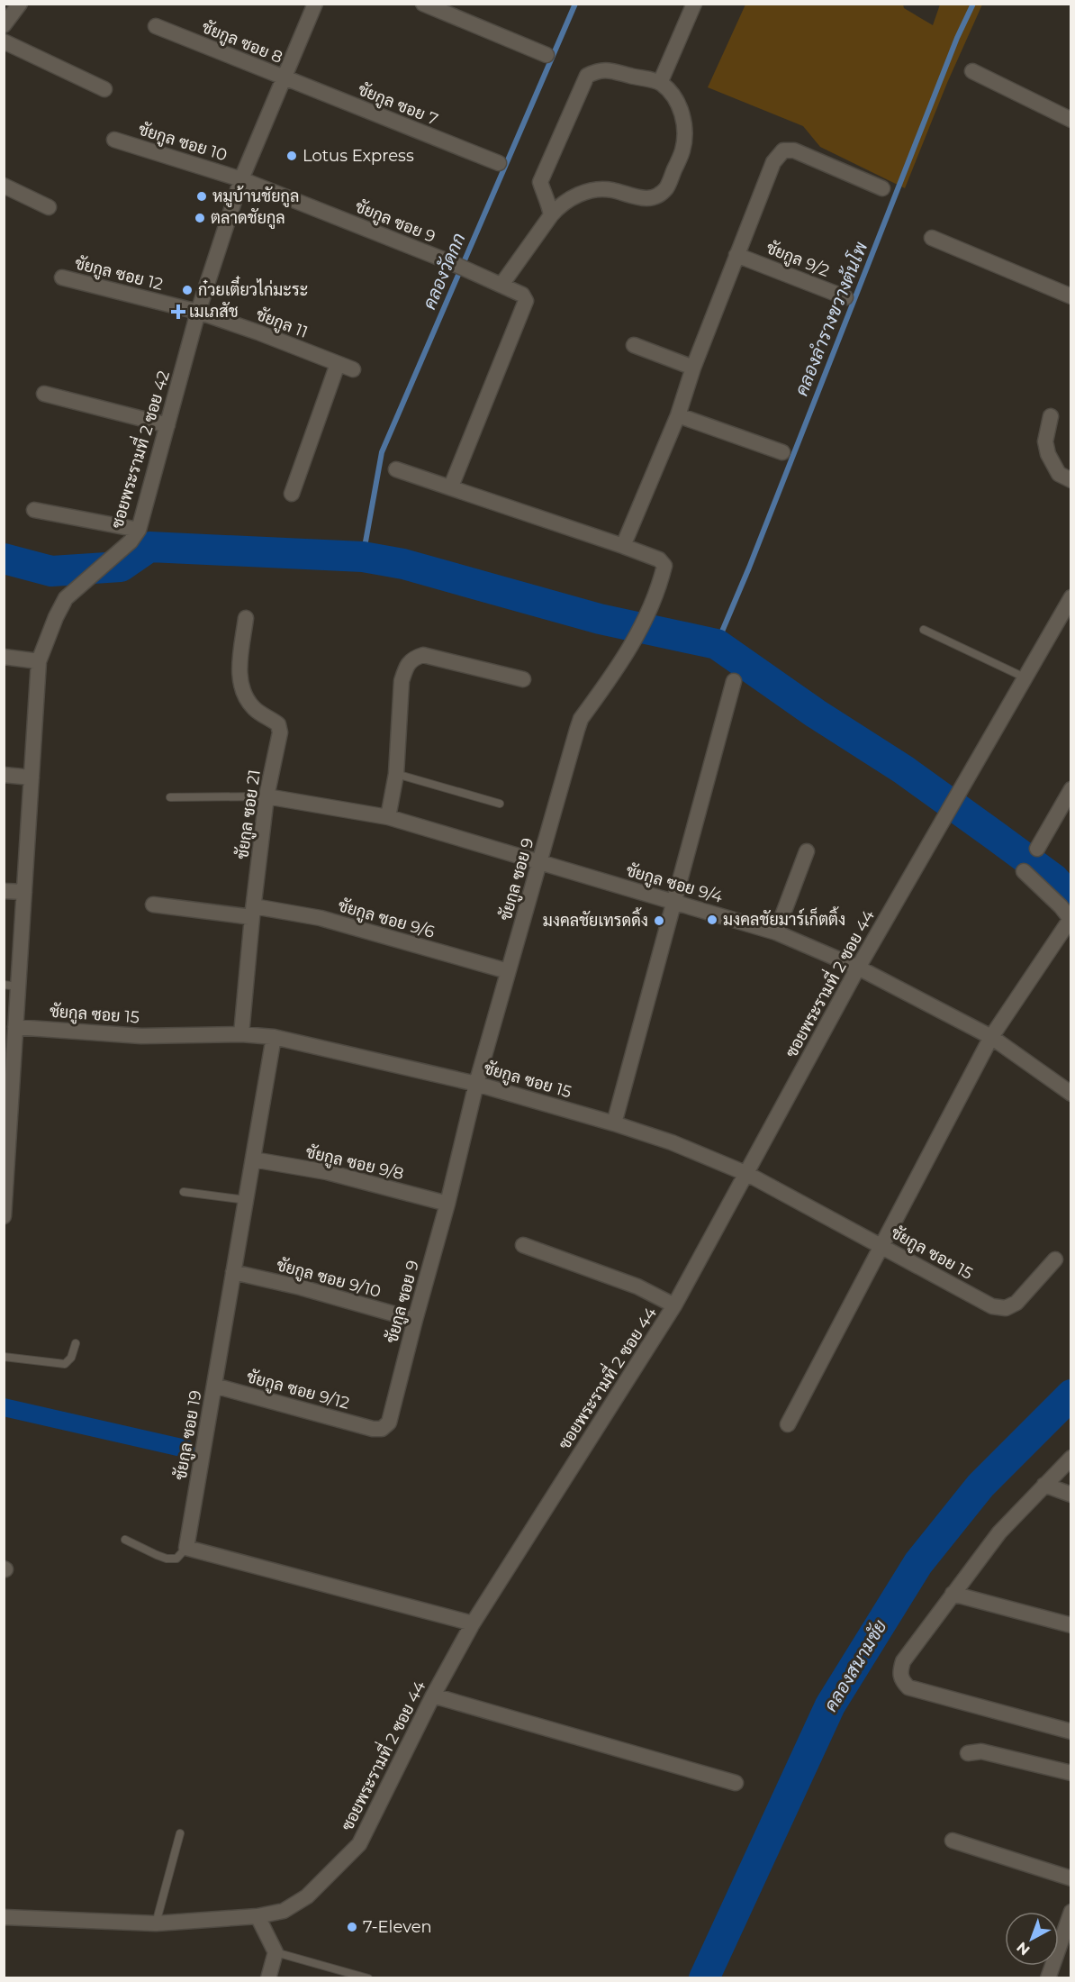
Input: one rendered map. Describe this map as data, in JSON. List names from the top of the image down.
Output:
{
  "streets": {
    "street": [
      "ชัยกูล ซอย 8",
      "ชัยกูล ซอย 7",
      "ชัยกูล ซอย 10",
      "ชัยกูล ซอย 9",
      "ชัยกูล 9/2",
      "ชัยกูล ซอย 12",
      "ชัยกูล 11",
      "ซอยพระรามที่ 2 ซอย 42",
      "ชัยกูล ซอย 21",
      "ชัยกูล ซอย 9/4",
      "ชัยกูล ซอย 9/6",
      "ซอยพระรามที่ 2 ซอย 44",
      "ชัยกูล ซอย 15",
      "ชัยกูล ซอย 9/8",
      "ชัยกูล ซอย 9/10",
      "ชัยกูล ซอย 9/12",
      "ชัยกูล ซอย 19"
    ]
  },
  "crossings": [
    ["ชัยกูล ซอย 8", "ชัยกูล ซอย 7"],
    ["ชัยกูล ซอย 8", "ซอยพระรามที่ 2 ซอย 42"],
    ["ชัยกูล ซอย 7", "ซอยพระรามที่ 2 ซอย 42"],
    ["ชัยกูล ซอย 10", "ชัยกูล ซอย 9"],
    ["ชัยกูล ซอย 10", "ซอยพระรามที่ 2 ซอย 42"],
    ["ชัยกูล ซอย 9", "ซอยพระรามที่ 2 ซอย 42"],
    ["ชัยกูล ซอย 9", "ชัยกูล ซอย 9/4"],
    ["ชัยกูล ซอย 9", "ชัยกูล ซอย 9/6"],
    ["ชัยกูล ซอย 9", "ชัยกูล ซอย 15"],
    ["ชัยกูล ซอย 9", "ชัยกูล ซอย 9/8"],
    ["ชัยกูล ซอย 9", "ชัยกูล ซอย 9/10"],
    ["ชัยกูล ซอย 9", "ชัยกูล ซอย 9/12"],
    ["ชัยกูล ซอย 12", "ชัยกูล 11"],
    ["ชัยกูล ซอย 12", "ซอยพระรามที่ 2 ซอย 42"],
    ["ชัยกูล 11", "ซอยพระรามที่ 2 ซอย 42"],
    ["ซอยพระรามที่ 2 ซอย 42", "ชัยกูล ซอย 15"],
    ["ชัยกูล ซอย 21", "ชัยกูล ซอย 9/4"],
    ["ชัยกูล ซอย 21", "ชัยกูล ซอย 9/6"],
    ["ชัยกูล ซอย 21", "ชัยกูล ซอย 15"],
    ["ชัยกูล ซอย 9/4", "ซอยพระรามที่ 2 ซอย 44"],
    ["ซอยพระรามที่ 2 ซอย 44", "ชัยกูล ซอย 15"],
    ["ชัยกูล ซอย 15", "ชัยกูล ซอย 19"],
    ["ชัยกูล ซอย 9/8", "ชัยกูล ซอย 19"],
    ["ชัยกูล ซอย 9/10", "ชัยกูล ซอย 19"],
    ["ชัยกูล ซอย 9/12", "ชัยกูล ซอย 19"]
  ],
  "water": ["คลองวัดกก", "คลองลำรางขวางต้นโพ", "คลองสนามชัย"],
  "places": {
    "other": [
      "Lotus Express",
      "หมูบ้านชัยกูล",
      "ตลาดชัยกูล",
      "ก๋วยเตี๋ยวไก่มะระ",
      "มงคลชัยมาร์เก็ตติ้ง",
      "มงคลชัยเทรดดิ้ง",
      "7-Eleven"
    ],
    "health": ["เมเภสัช"]
  },
  "north": "bottom left"
}
